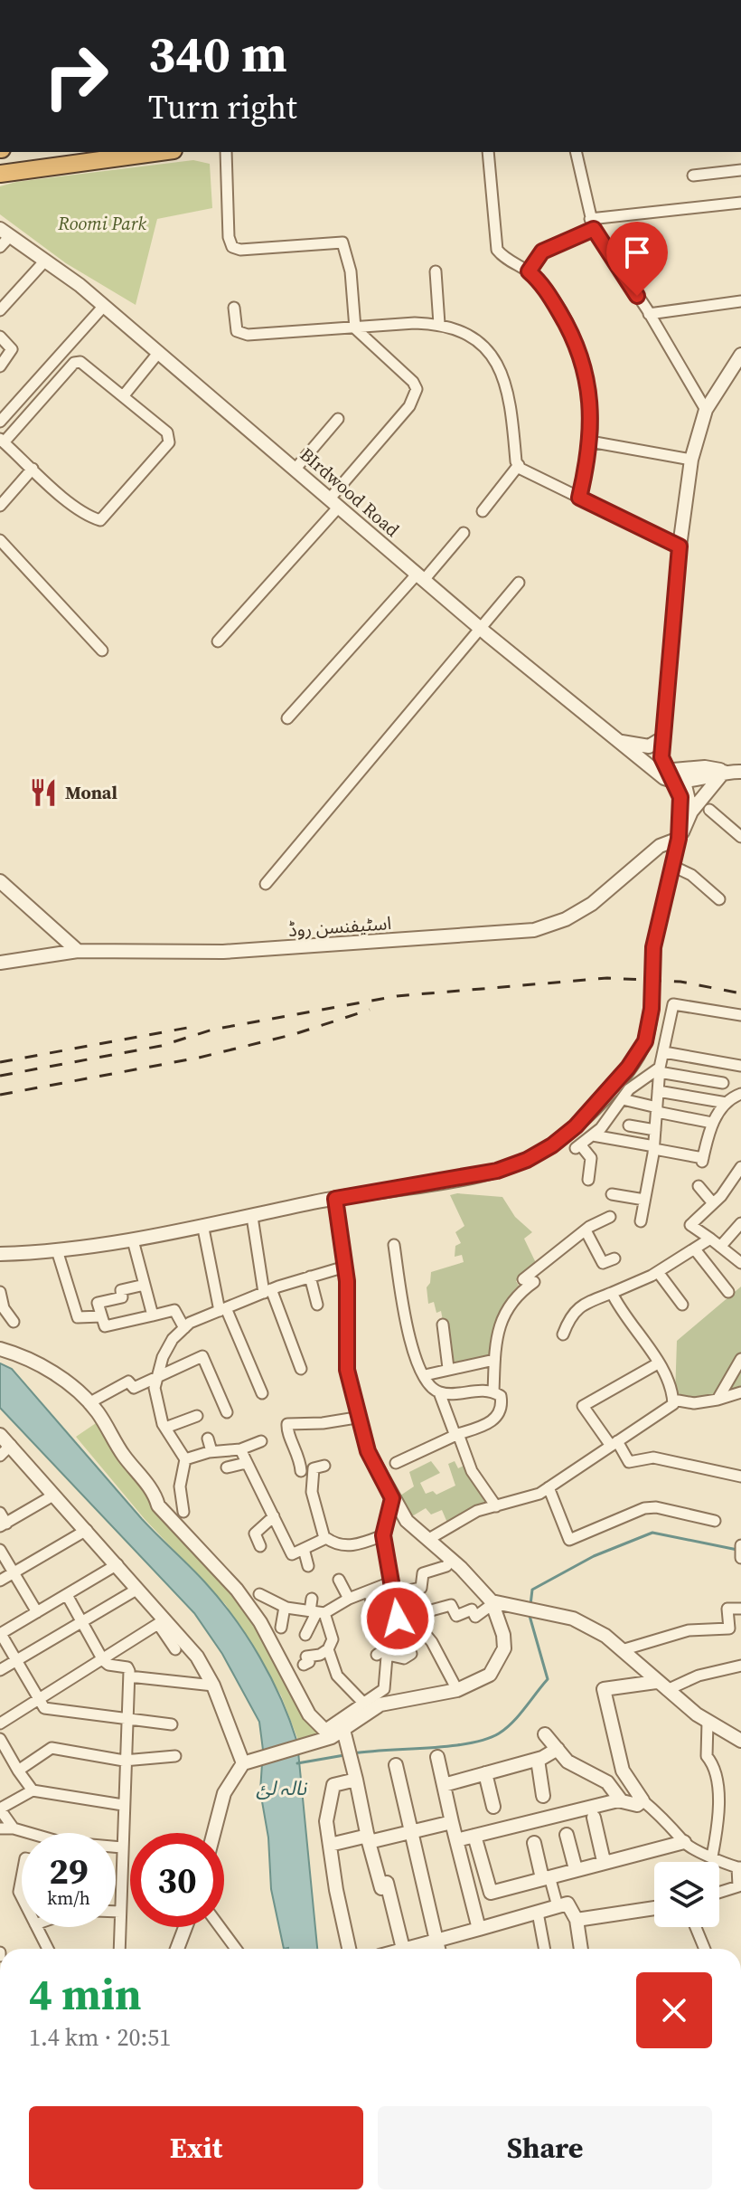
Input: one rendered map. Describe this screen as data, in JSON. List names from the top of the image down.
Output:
{
  "streets": {
    "street": ["BIrdwood Road", "اسٹیفنسن روڈ"]
  },
  "water": ["نالہ لئ"],
  "parks": ["Roomi Park"],
  "places": {
    "restaurant": ["Monal"]
  },
  "page": {
    "turn": ["340 m", "Turn right"],
    "speed": "29 km/h",
    "limit": "30",
    "heading": ["4 min", "1.4 km · 20:51"],
    "buttons": ["Exit", "Share"]
  }
}
